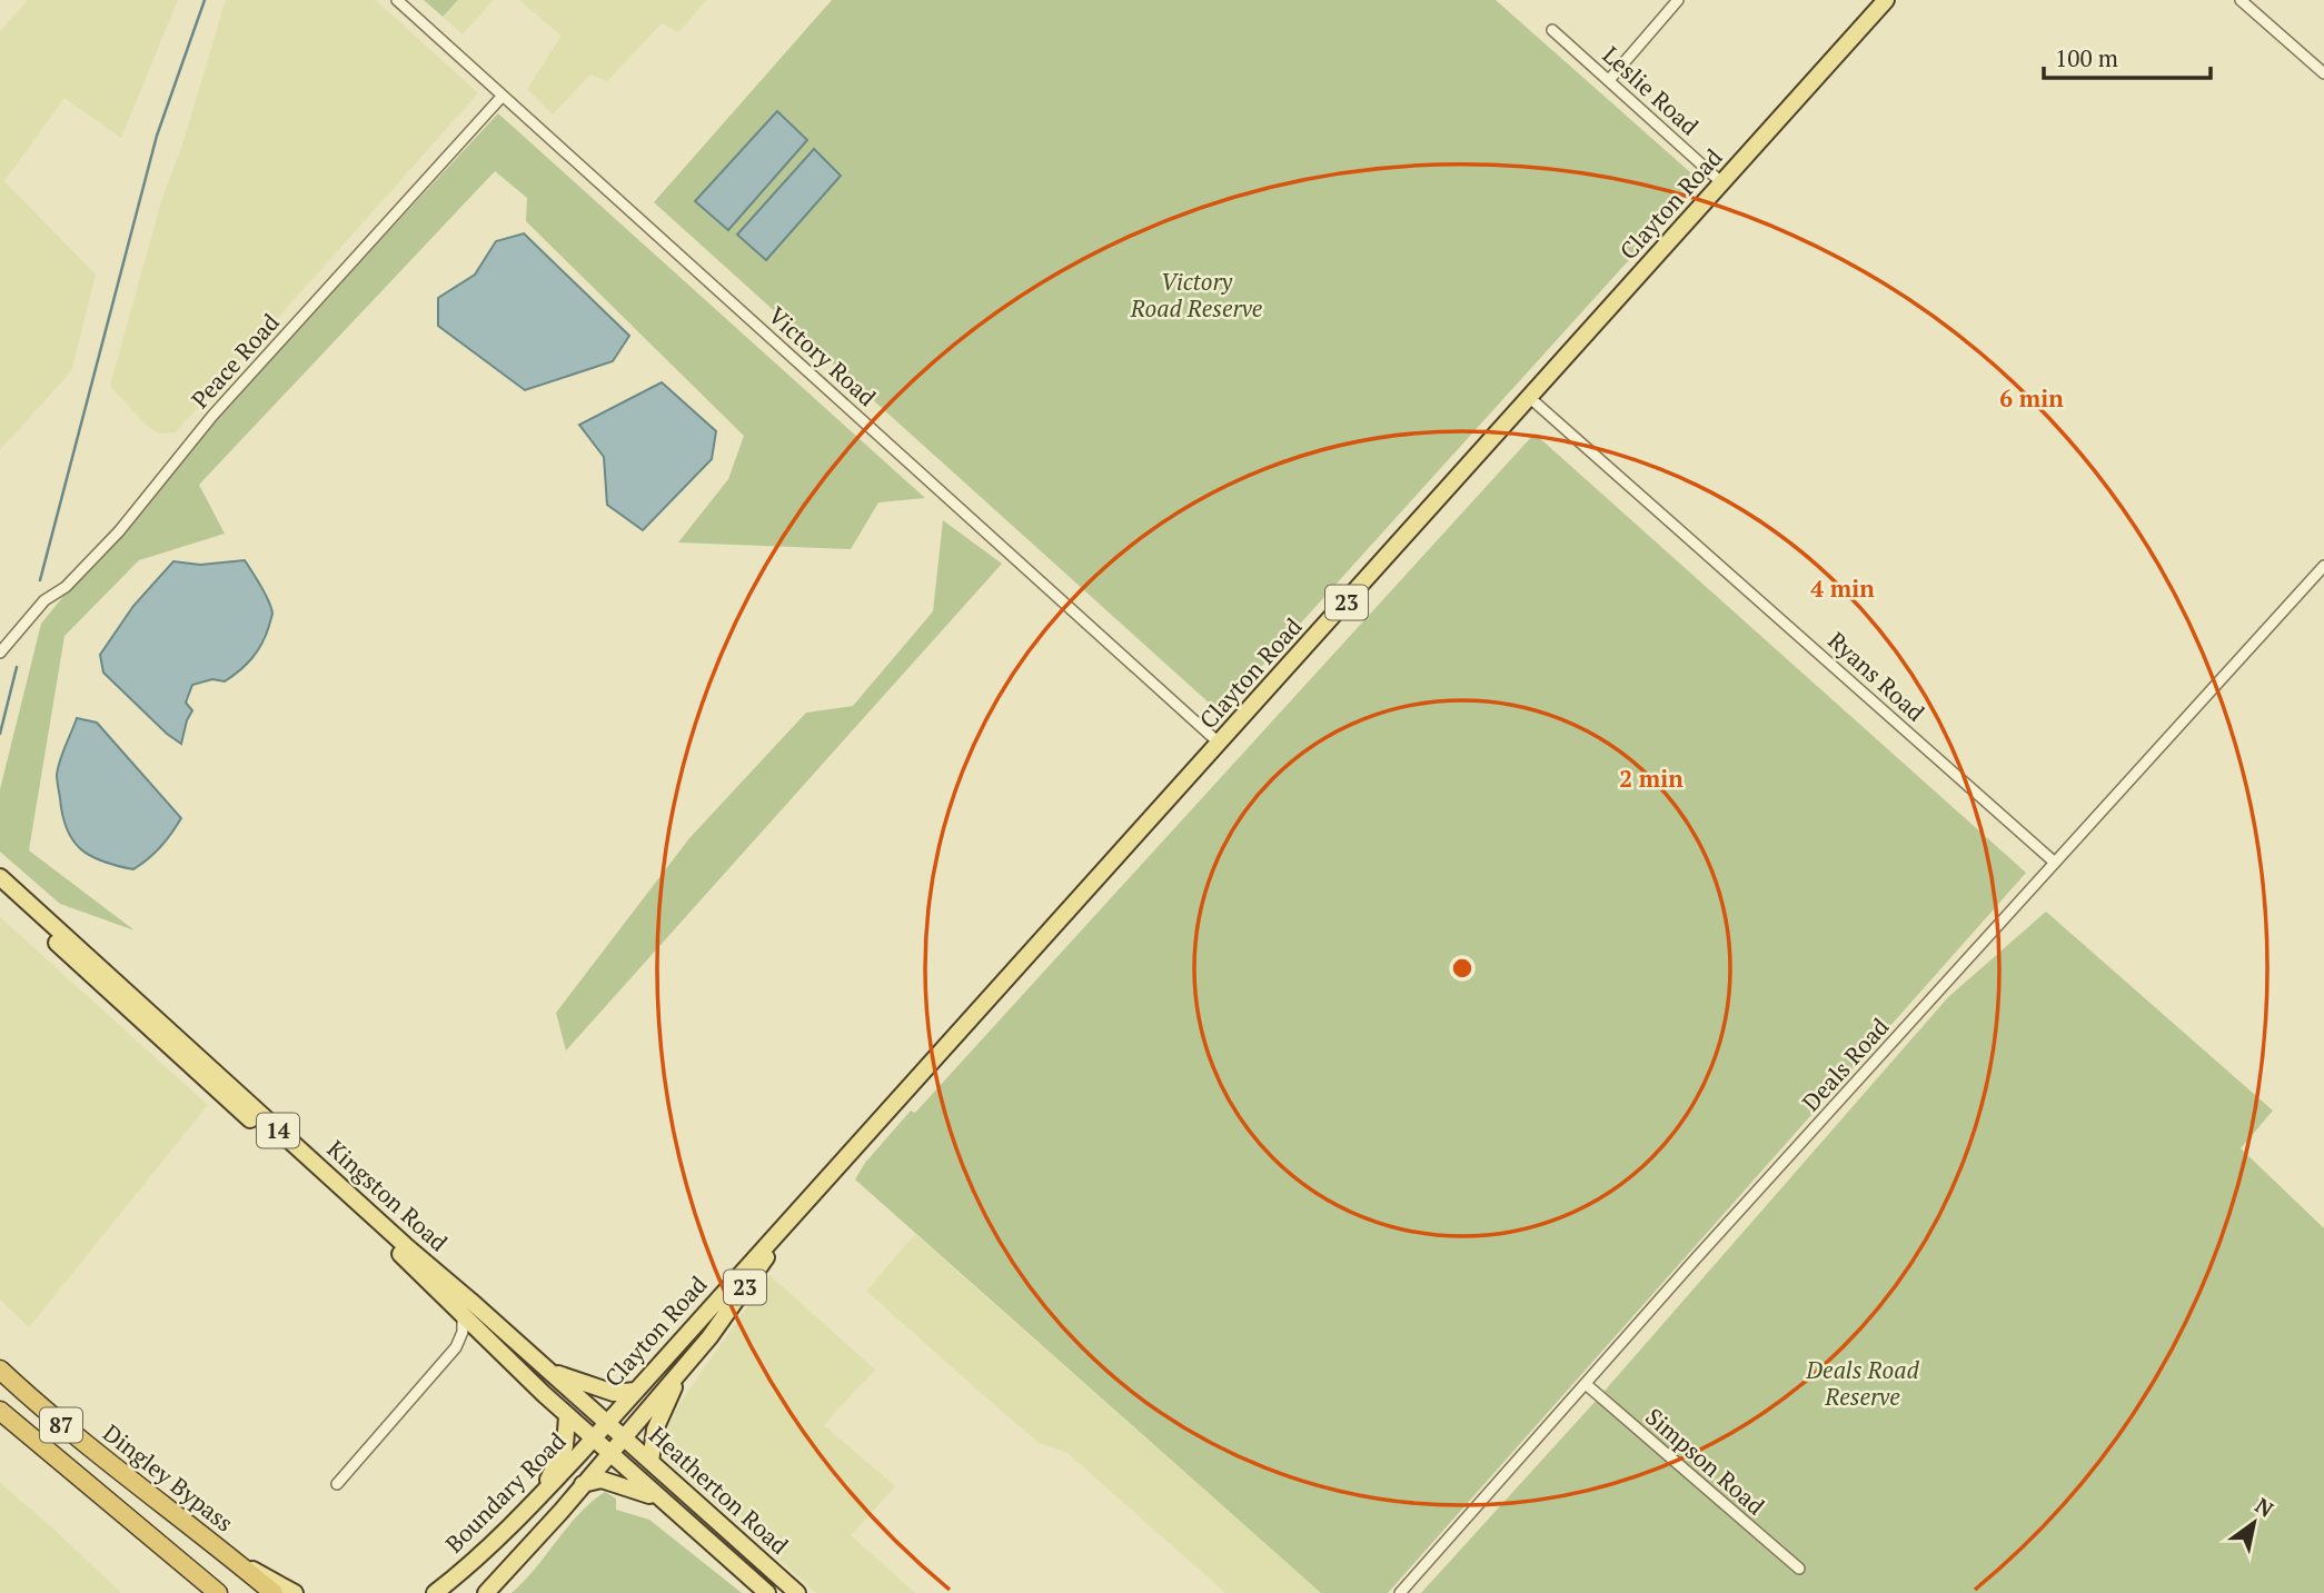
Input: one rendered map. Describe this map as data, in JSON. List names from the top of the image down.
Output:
{
  "streets": {
    "highway": ["87", "Dingley Bypass"],
    "main road": [
      "Clayton Road",
      "23",
      "14",
      "Kingston Road",
      "Heatherton Road",
      "Boundary Road"
    ],
    "street": [
      "Leslie Road",
      "Victory Road",
      "Peace Road",
      "Ryans Road",
      "Deals Road",
      "Simpson Road"
    ]
  },
  "crossings": [
    ["Leslie Road", "Clayton Road"],
    ["Clayton Road", "Victory Road"],
    ["Clayton Road", "Ryans Road"],
    ["Clayton Road", "Kingston Road"],
    ["Clayton Road", "Heatherton Road"],
    ["Clayton Road", "Boundary Road"],
    ["Victory Road", "Peace Road"],
    ["Ryans Road", "Deals Road"],
    ["Deals Road", "Simpson Road"],
    ["Kingston Road", "Heatherton Road"],
    ["Kingston Road", "Boundary Road"],
    ["Heatherton Road", "Boundary Road"]
  ],
  "parks": ["Victory Road Reserve", "Deals Road Reserve"],
  "scale_bar": "100 m",
  "north": "top right",
  "rings": ["6 min", "4 min", "2 min"]
}
